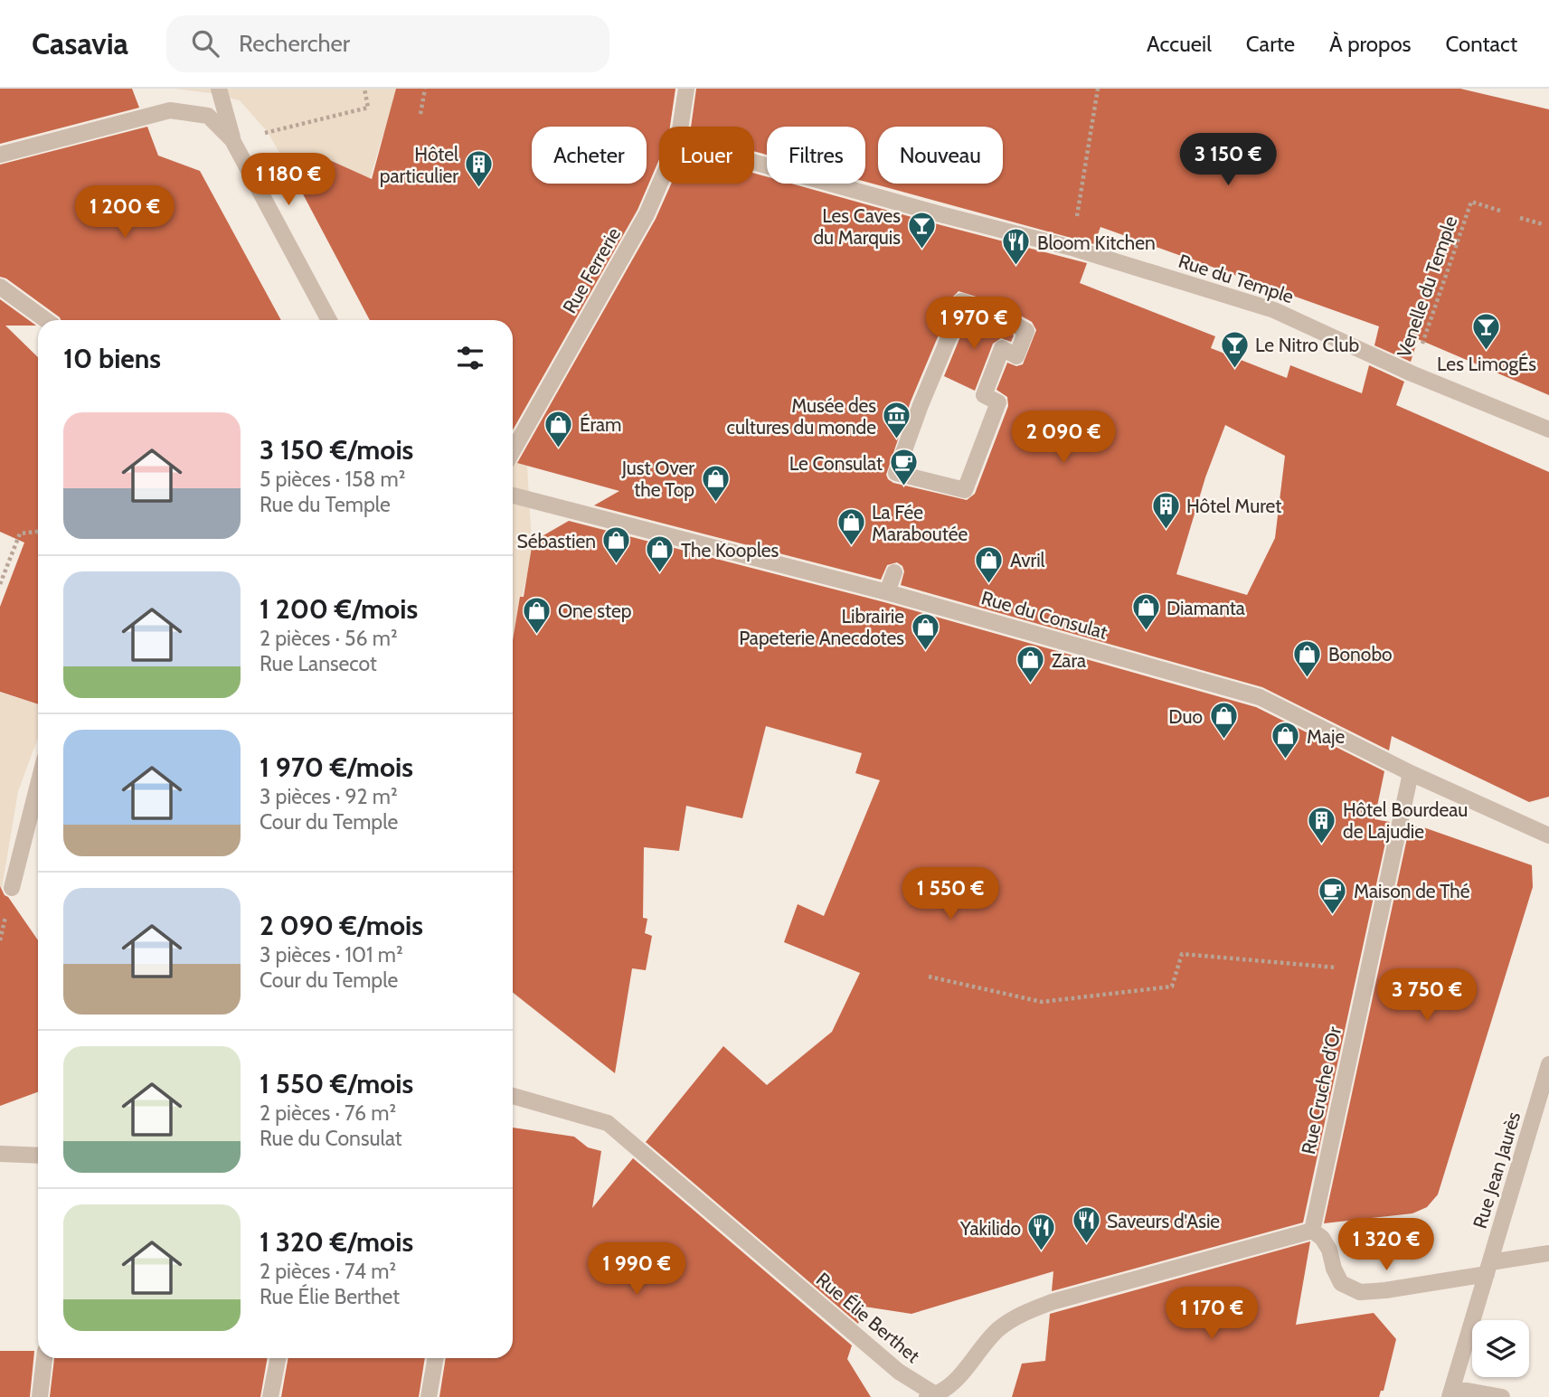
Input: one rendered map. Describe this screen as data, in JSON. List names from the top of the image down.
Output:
{
  "streets": {
    "street": [
      "Rue Ferrerie",
      "Rue du Temple",
      "Rue du Consulat",
      "Rue Cruche d'Or",
      "Rue Jean Jaurès",
      "Rue Élie Berthet"
    ],
    "path": ["Venelle du Temple"]
  },
  "crossings": [
    ["Rue du Temple", "Venelle du Temple"],
    ["Rue du Consulat", "Rue Cruche d'Or"],
    ["Rue Cruche d'Or", "Rue Élie Berthet"]
  ],
  "places": {
    "building": ["Hôtel particulier", "Hôtel Muret", "Hôtel Bourdeau de Lajudie"],
    "bar": ["Les Caves du Marquis", "Les LimogÉs", "Le Nitro Club"],
    "restaurant": ["Bloom Kitchen", "Saveurs d'Asie", "Yakilido"],
    "museum": ["Musée des cultures du monde"],
    "shop": [
      "Éram",
      "Just Over the Top",
      "La Fée Maraboutée",
      "Sébastien",
      "The Kooples",
      "Avril",
      "Diamanta",
      "One step",
      "Librairie Papeterie Anecdotes",
      "Bonobo",
      "Zara",
      "Duo",
      "Maje"
    ],
    "cafe": ["Le Consulat", "Maison de Thé"]
  },
  "page": {
    "header": "Casavia",
    "search": "Rechercher",
    "nav": [
      "Accueil",
      "Carte",
      "À propos",
      "Contact"
    ],
    "chip": [
      "Acheter",
      "Louer",
      "Filtres",
      "Nouveau"
    ],
    "price": [
      "3 150 €",
      "1 180 €",
      "1 200 €",
      "1 970 €",
      "2 090 €",
      "1 550 €",
      "3 750 €",
      "1 320 €",
      "1 990 €",
      "1 170 €"
    ],
    "heading": "10 biens",
    "list": [
      {
        "name": "3 150 €/mois",
        "note": "5 pièces · 158 m² · Rue du Temple"
      },
      {
        "name": "1 200 €/mois",
        "note": "2 pièces · 56 m² · Rue Lansecot"
      },
      {
        "name": "1 970 €/mois",
        "note": "3 pièces · 92 m² · Cour du Temple"
      },
      {
        "name": "2 090 €/mois",
        "note": "3 pièces · 101 m² · Cour du Temple"
      },
      {
        "name": "1 550 €/mois",
        "note": "2 pièces · 76 m² · Rue du Consulat"
      },
      {
        "name": "1 320 €/mois",
        "note": "2 pièces · 74 m² · Rue Élie Berthet"
      }
    ]
  }
}
